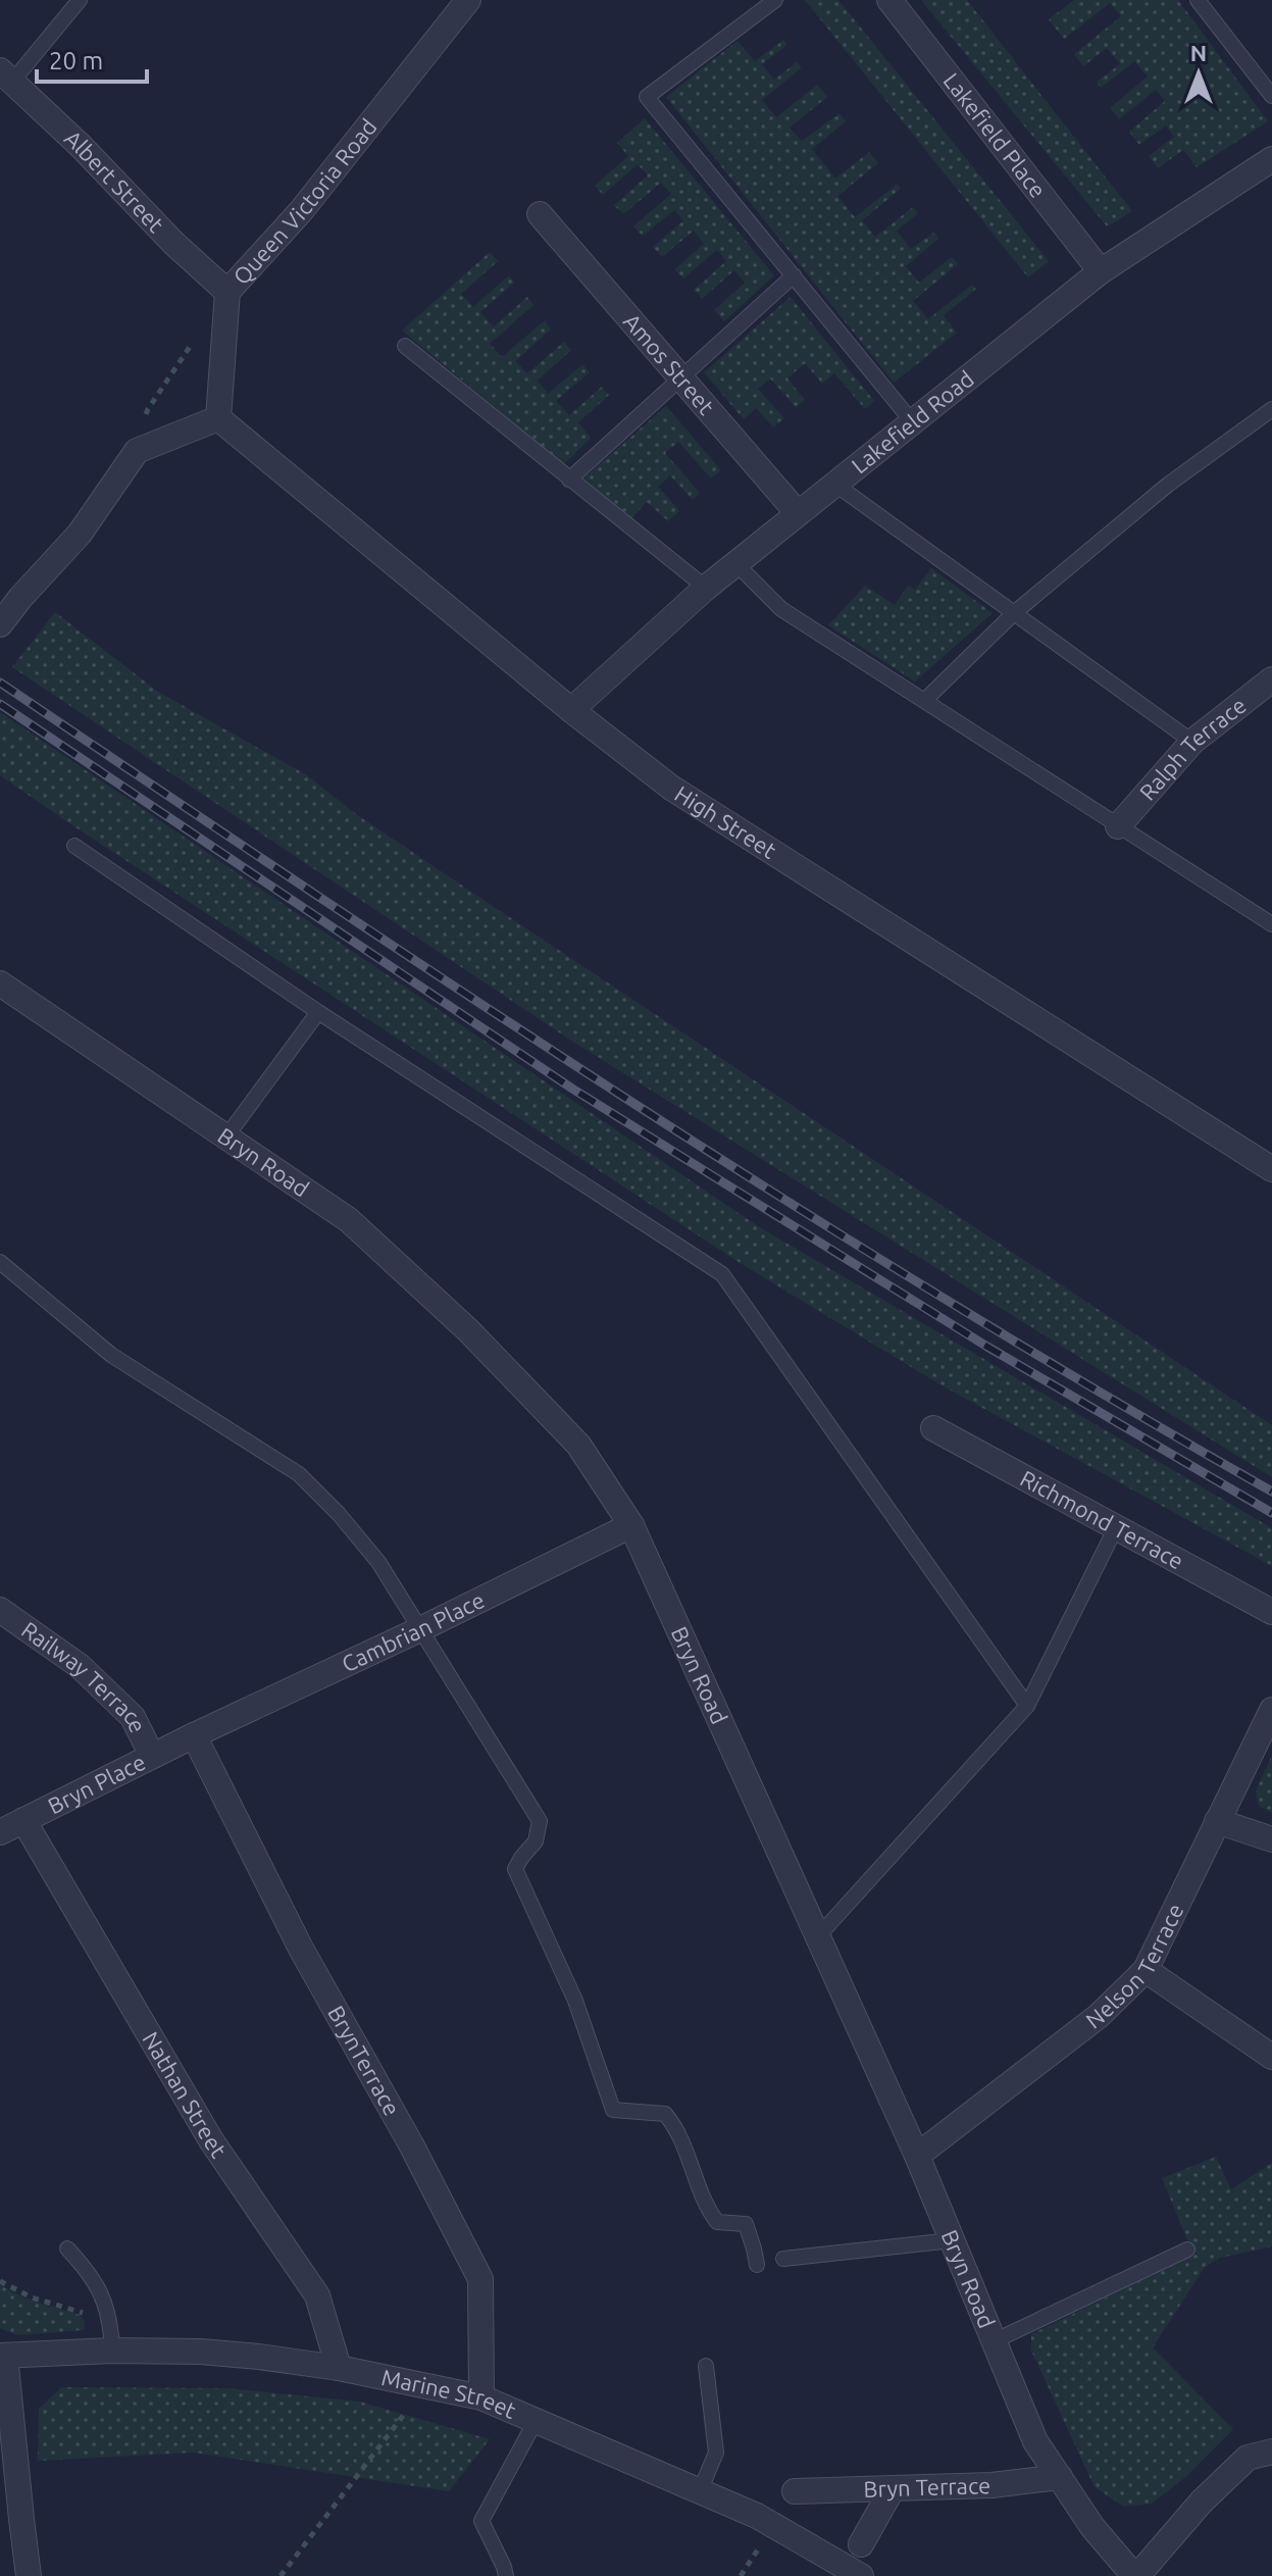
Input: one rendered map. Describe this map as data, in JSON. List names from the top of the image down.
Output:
{
  "streets": {
    "street": [
      "Lakefield Place",
      "Albert Street",
      "Queen Victoria Road",
      "Amos Street",
      "Lakefield Road",
      "Ralph Terrace",
      "High Street",
      "Bryn Road",
      "Richmond Terrace",
      "Cambrian Place",
      "Railway Terrace",
      "Bryn Place",
      "Nelson Terrace",
      "BrynTerrace",
      "Nathan Street",
      "Marine Street",
      "Bryn Terrace"
    ]
  },
  "crossings": [
    ["Lakefield Place", "Lakefield Road"],
    ["Albert Street", "Queen Victoria Road"],
    ["Queen Victoria Road", "High Street"],
    ["Amos Street", "Lakefield Road"],
    ["Lakefield Road", "High Street"],
    ["Bryn Road", "Cambrian Place"],
    ["Bryn Road", "Nelson Terrace"],
    ["Bryn Road", "Bryn Terrace"],
    ["Cambrian Place", "Bryn Place"],
    ["Cambrian Place", "BrynTerrace"],
    ["Railway Terrace", "Bryn Place"],
    ["Bryn Place", "BrynTerrace"],
    ["Bryn Place", "Nathan Street"],
    ["BrynTerrace", "Marine Street"],
    ["Nathan Street", "Marine Street"]
  ],
  "scale_bar": "20 m",
  "north": "top"
}
